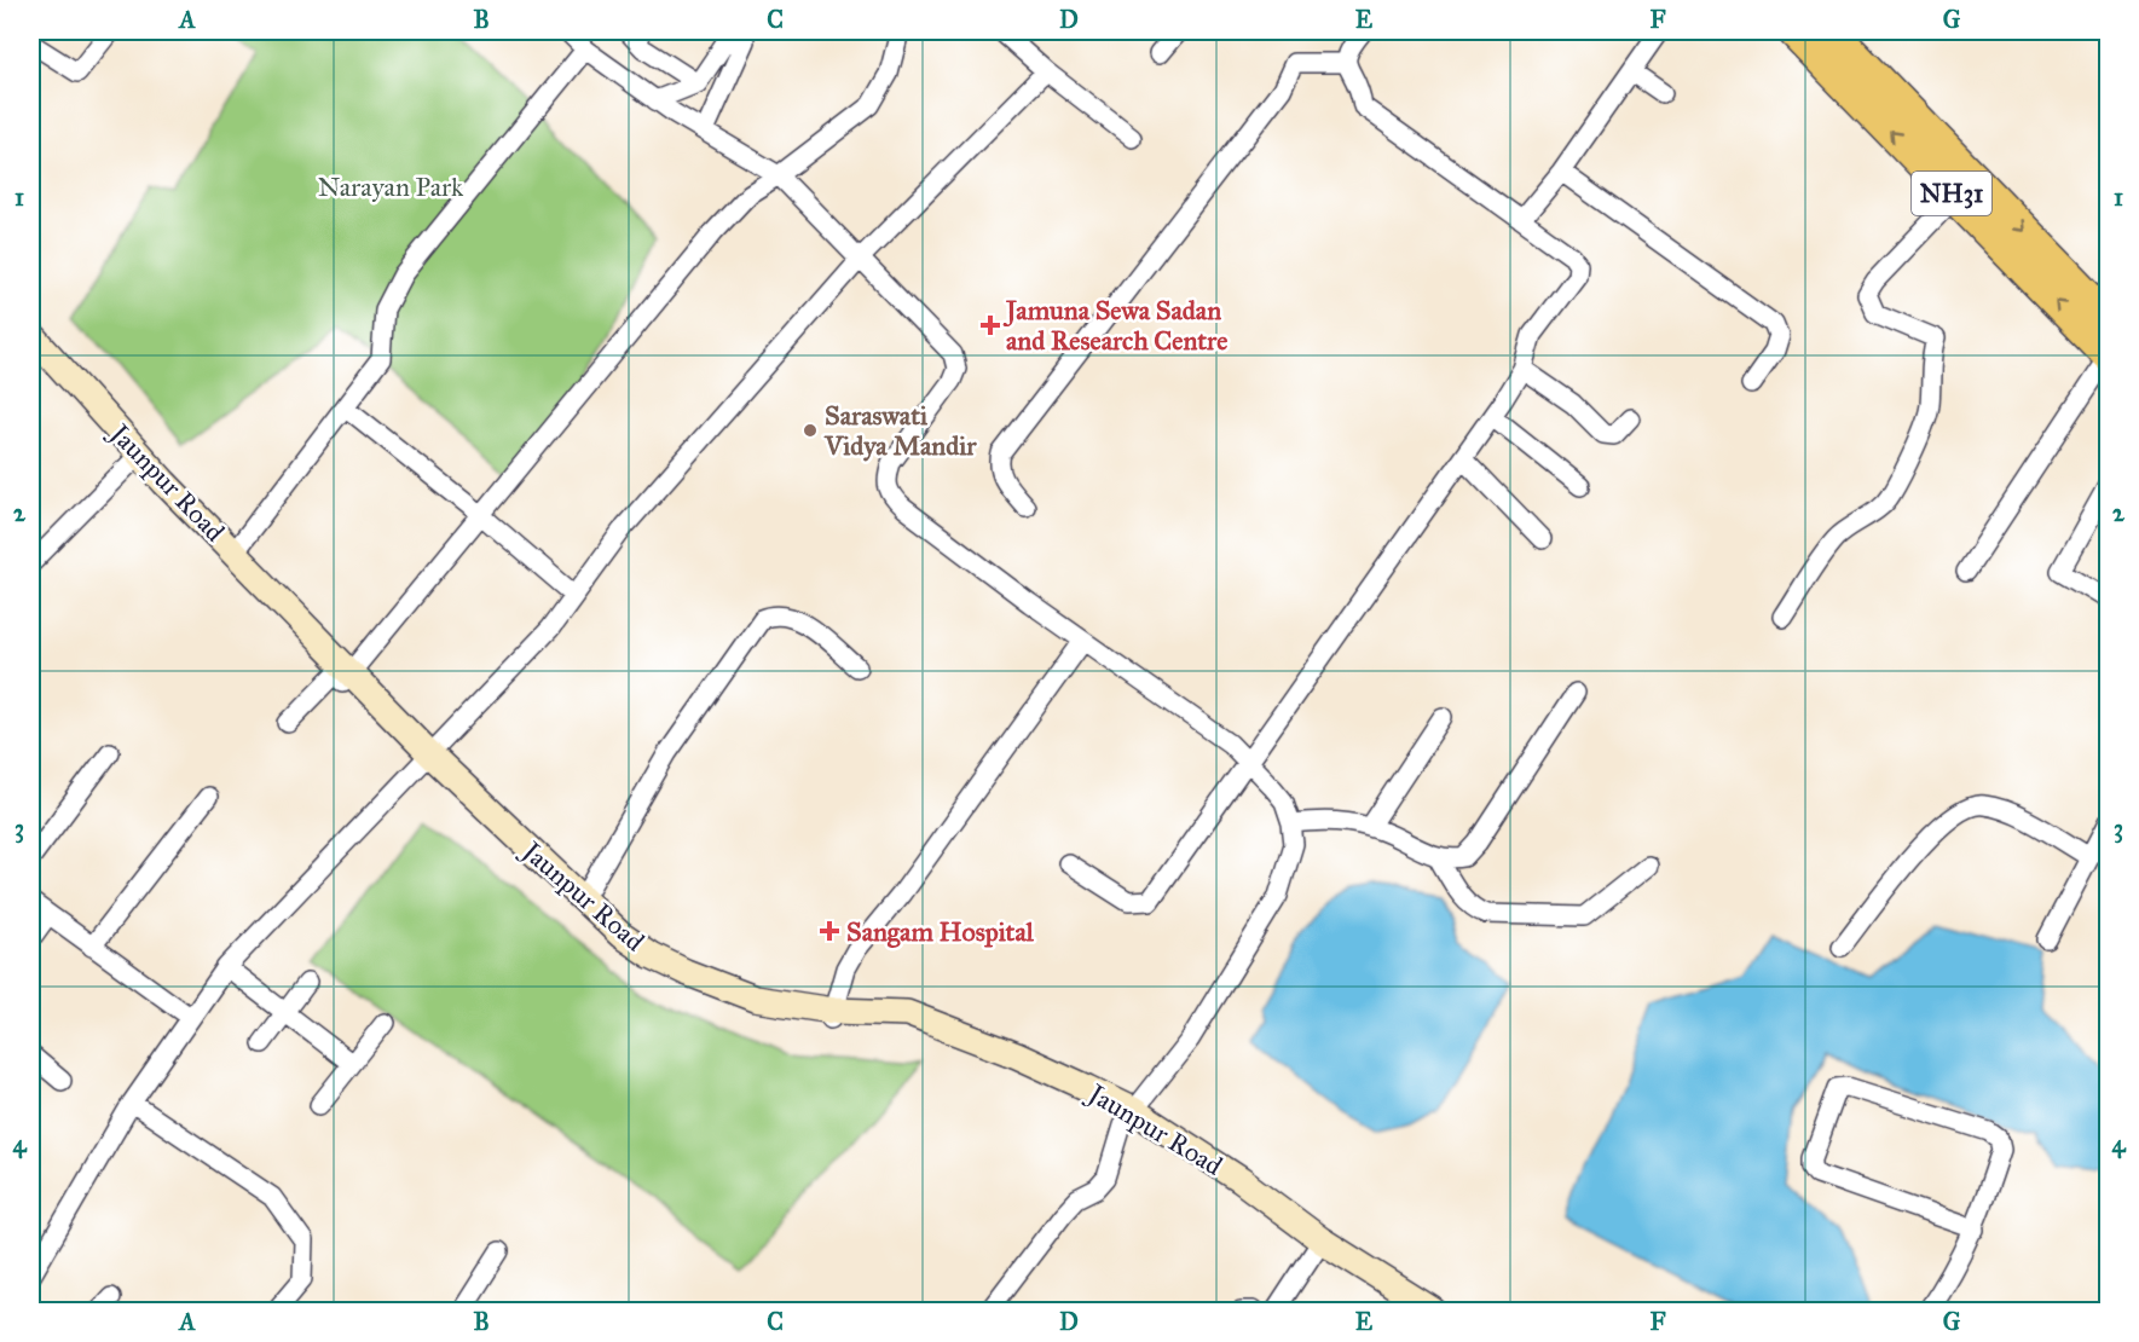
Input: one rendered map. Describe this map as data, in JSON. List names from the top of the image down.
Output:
{
  "streets": {
    "highway": ["NH31"],
    "street": ["Jaunpur Road"]
  },
  "parks": ["Narayan Park"],
  "places": {
    "health": ["Jamuna Sewa Sadan and Research Centre", "Sangam Hospital"],
    "other": ["Saraswati Vidya Mandir"]
  },
  "grid": {
    "columns": [
      "A",
      "B",
      "C",
      "D",
      "E",
      "F",
      "G"
    ],
    "rows": [
      "1",
      "2",
      "3",
      "4"
    ]
  }
}
